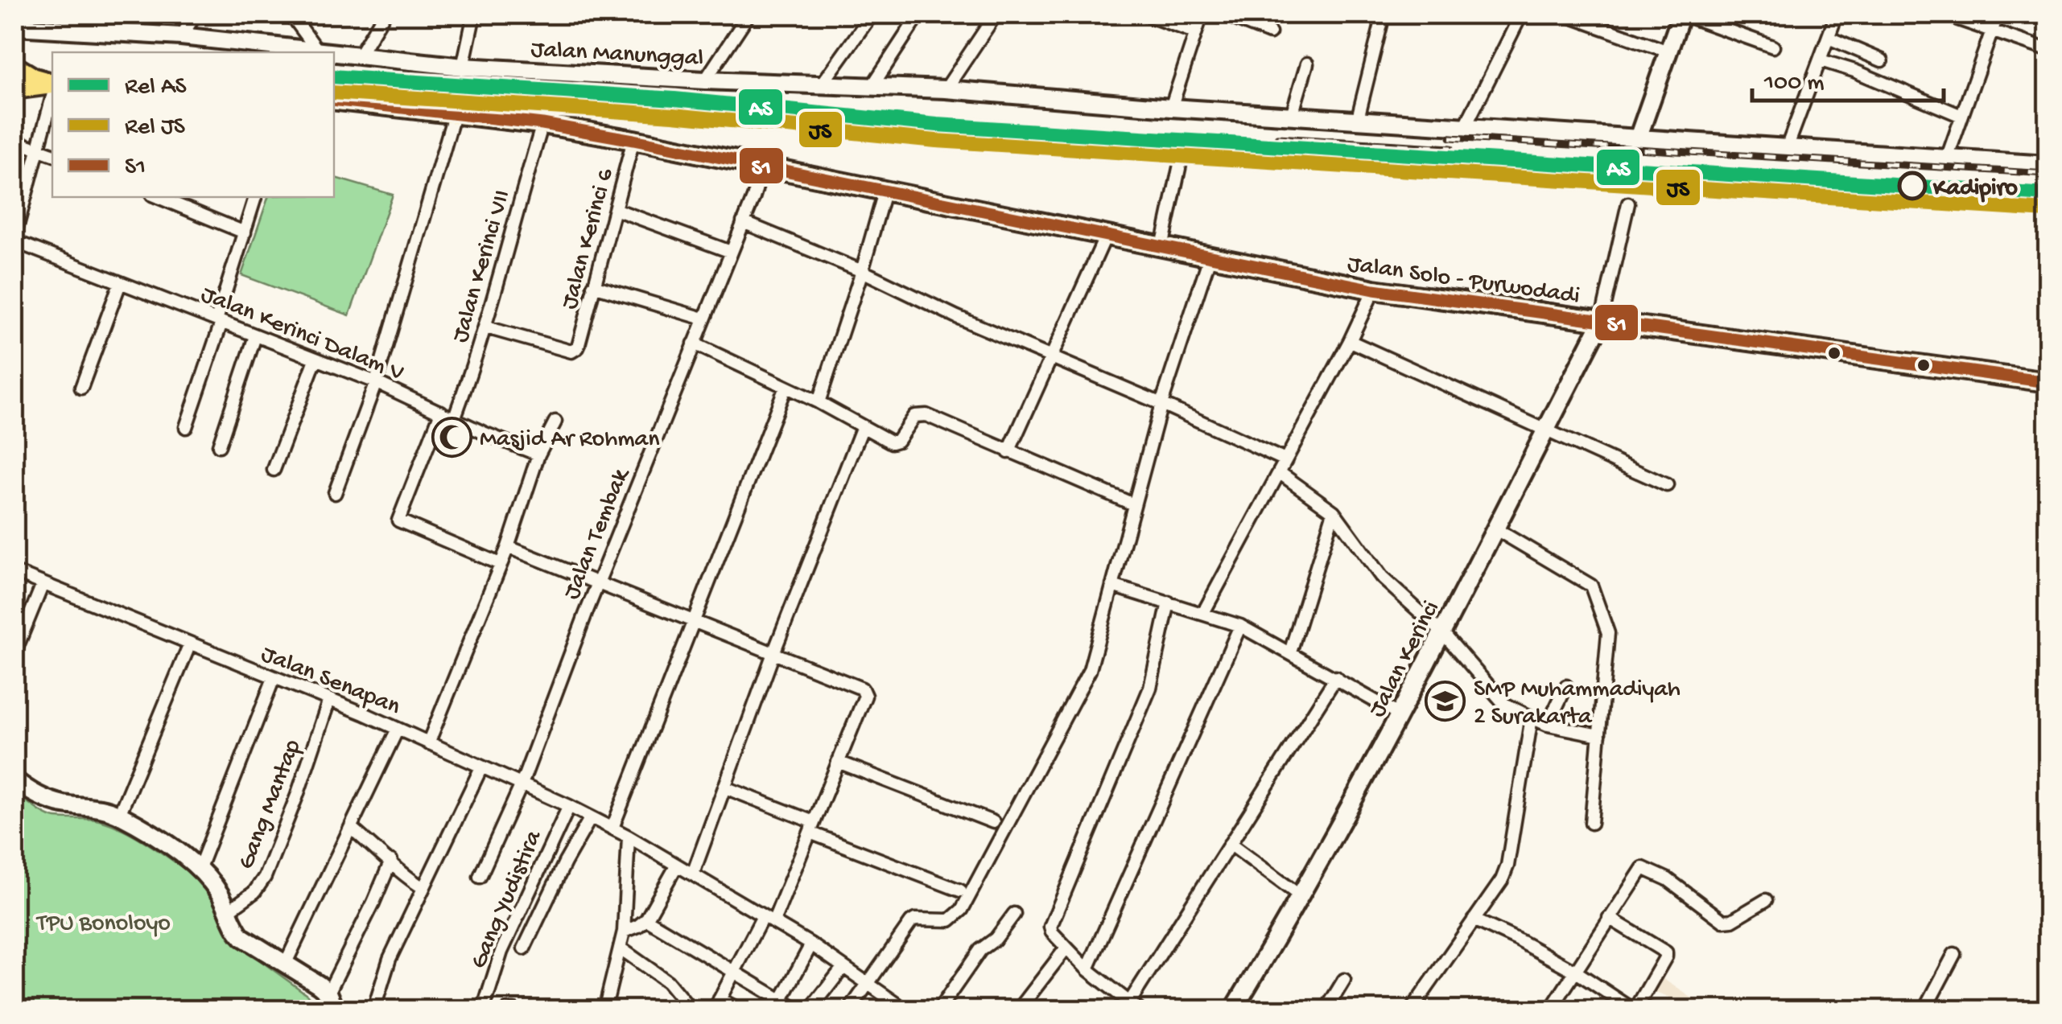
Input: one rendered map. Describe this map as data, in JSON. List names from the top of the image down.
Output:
{
  "streets": {
    "main road": ["Jalan Solo - Purwodadi"],
    "street": [
      "Jalan Manunggal",
      "Jalan Kerinci 6",
      "Jalan Kerinci VII",
      "Jalan Kerinci Dalam V",
      "Jalan Tembak",
      "Jalan Kerinci",
      "Jalan Senapan",
      "Gang Mantap",
      "Gang Yudistira"
    ]
  },
  "crossings": [
    ["Jalan Kerinci 6", "Jalan Kerinci VII"],
    ["Jalan Kerinci 6", "Jalan Solo - Purwodadi"],
    ["Jalan Kerinci VII", "Jalan Solo - Purwodadi"],
    ["Jalan Kerinci VII", "Jalan Kerinci Dalam V"],
    ["Jalan Solo - Purwodadi", "Jalan Tembak"],
    ["Jalan Solo - Purwodadi", "Jalan Kerinci"],
    ["Jalan Tembak", "Jalan Senapan"],
    ["Jalan Senapan", "Gang Mantap"],
    ["Jalan Senapan", "Gang Yudistira"]
  ],
  "parks": ["TPU Bonoloyo"],
  "places": {
    "other": ["Kadipiro"],
    "mosque": ["Masjid Ar Rohman"],
    "school or university": ["SMP Muhammadiyah 2 Surakarta"]
  },
  "lines": ["rail line AS", "rail line JS", "transit line S1"],
  "legend": ["Rel AS", "Rel JS", "S1"],
  "scale_bar": "100 m"
}
